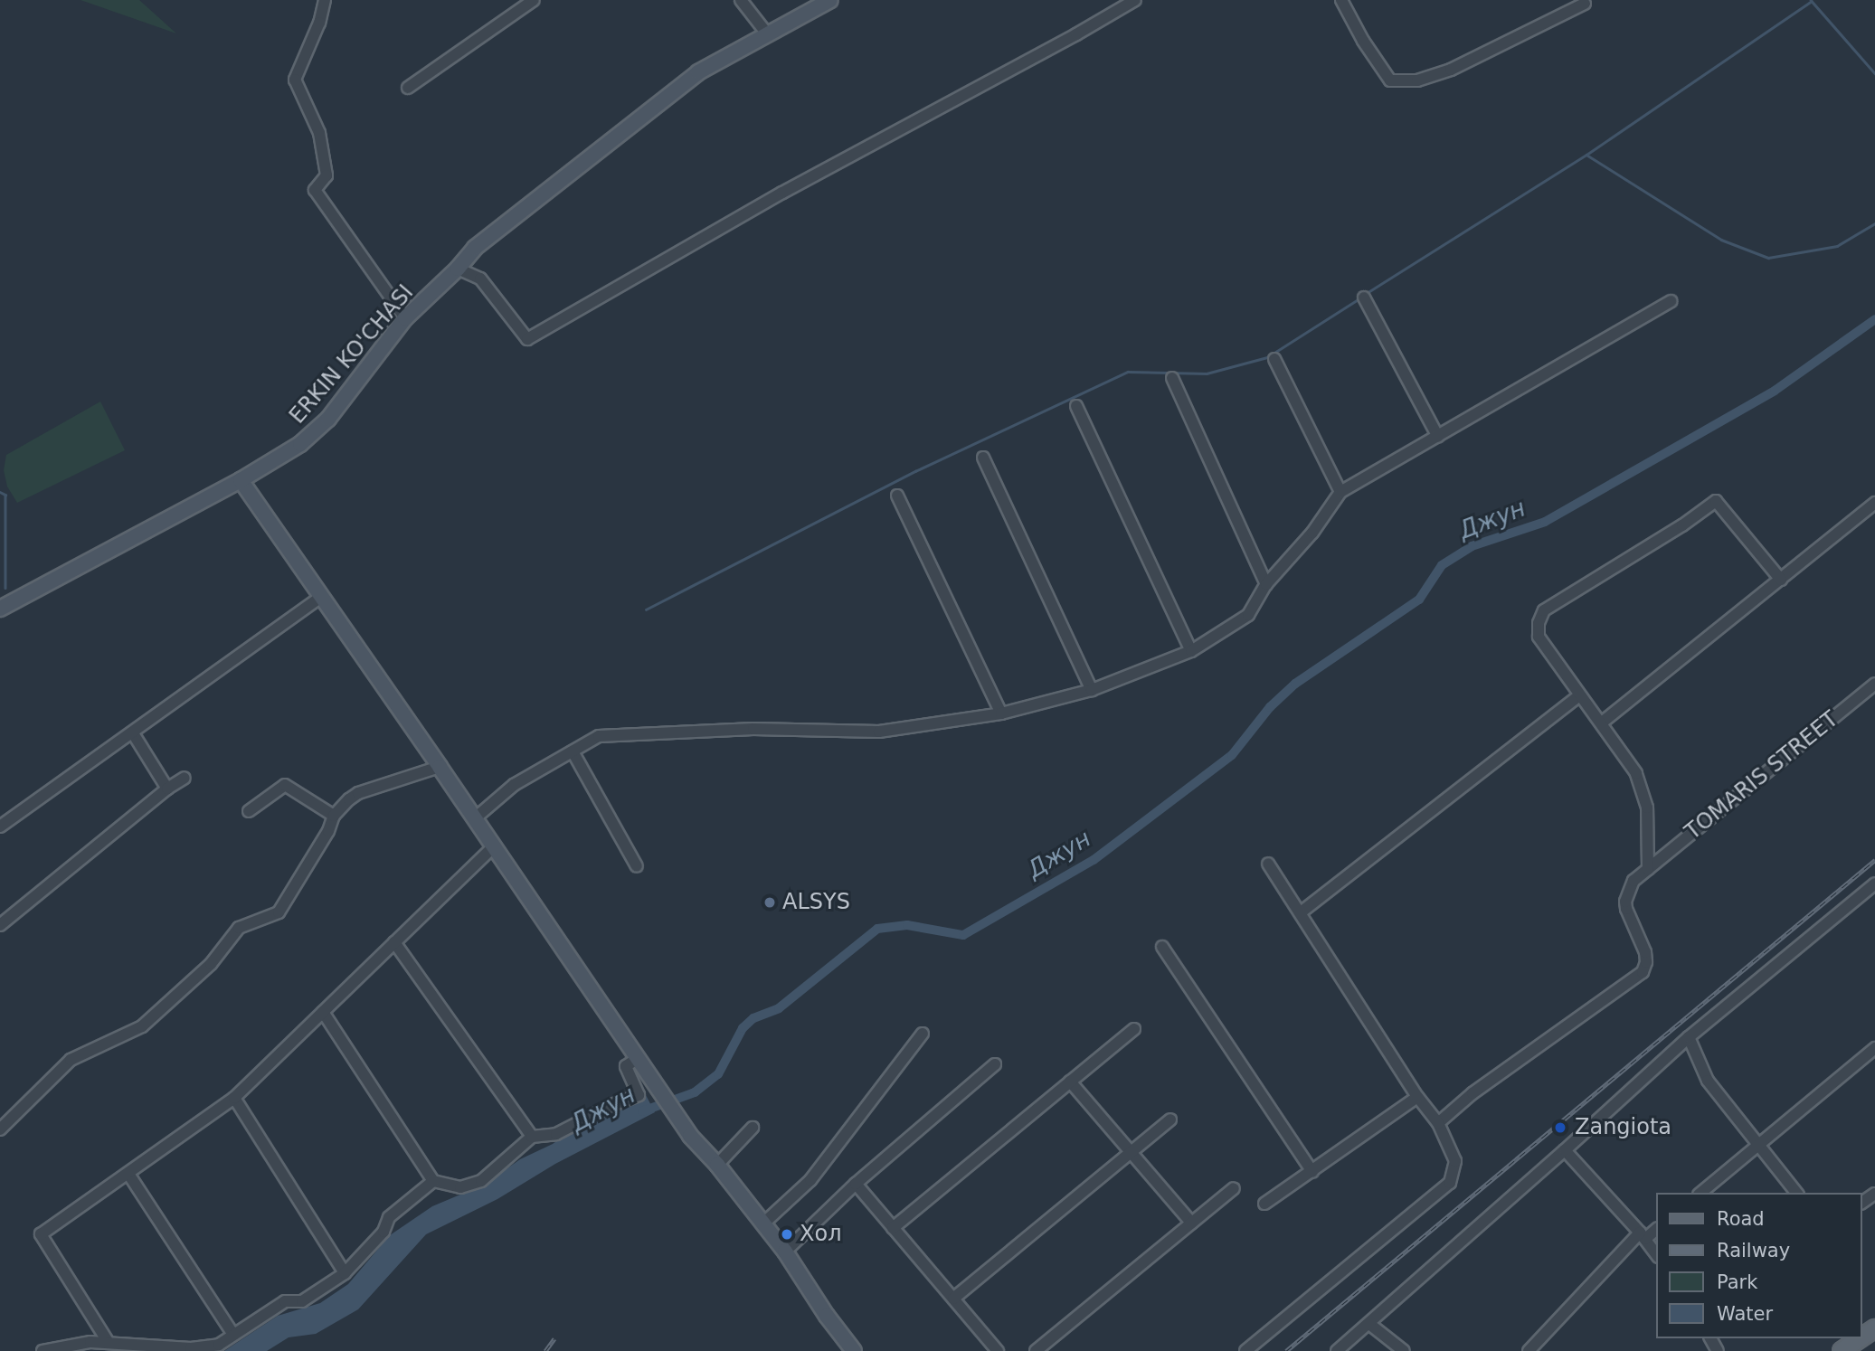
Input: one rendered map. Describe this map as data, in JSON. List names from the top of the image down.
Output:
{
  "streets": {
    "main road": ["ERKIN KO'CHASI"],
    "street": ["TOMARIS STREET"]
  },
  "water": ["Джун"],
  "places": ["ALSYS", "Zangiota", "Хол"],
  "legend": [
    "Road",
    "Railway",
    "Park",
    "Water"
  ]
}
